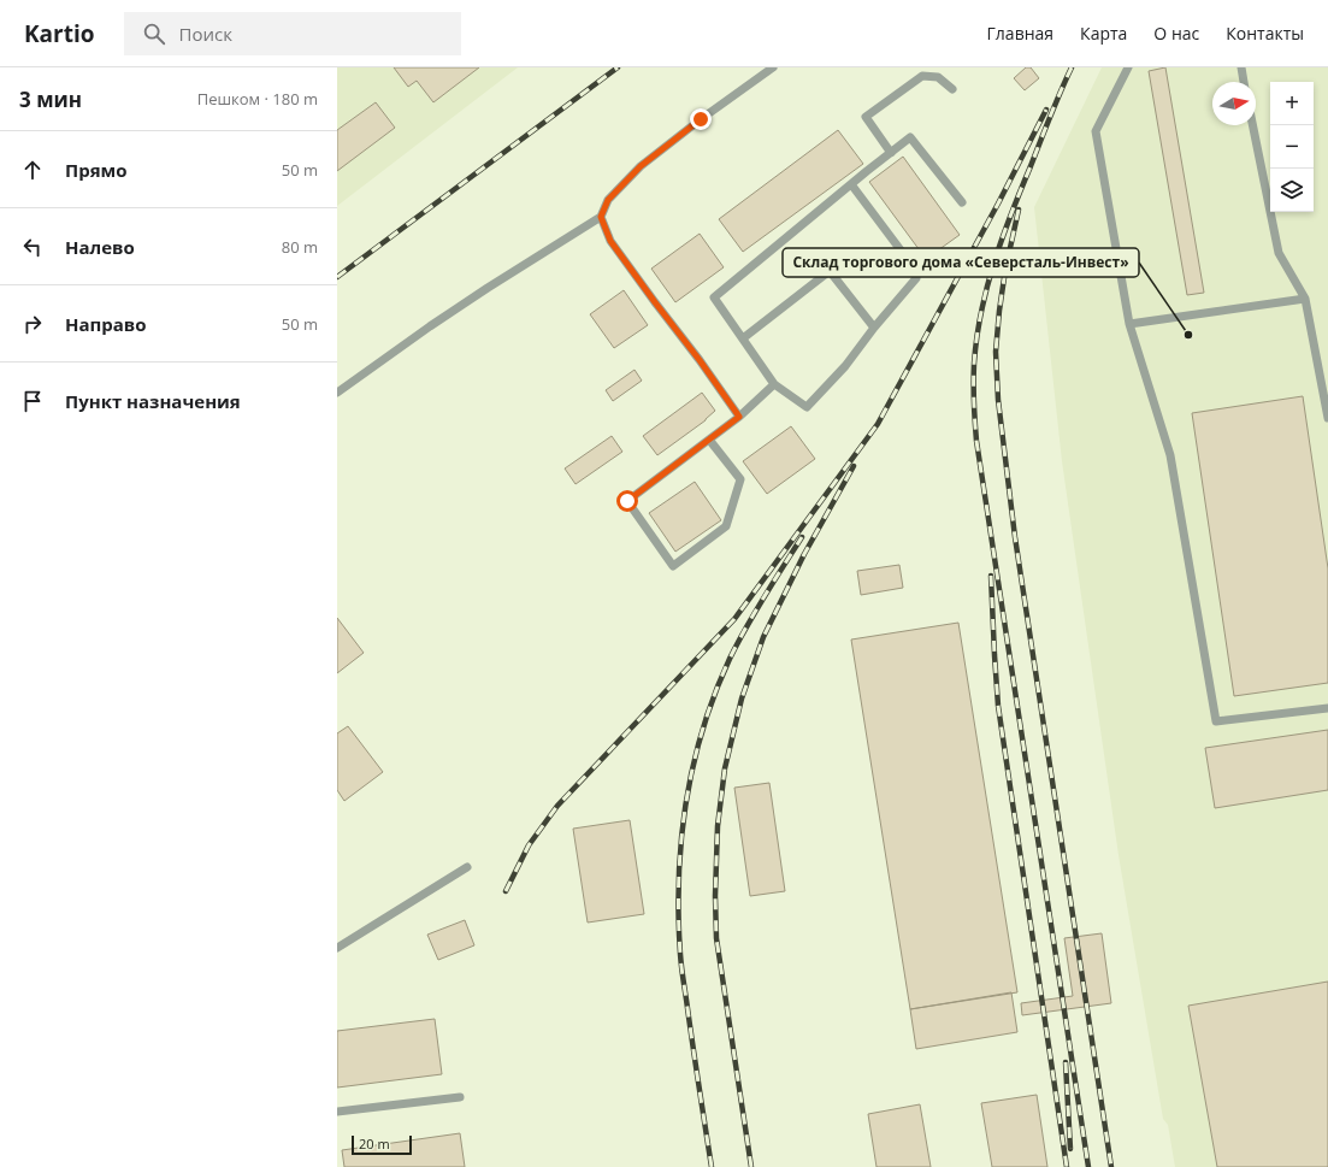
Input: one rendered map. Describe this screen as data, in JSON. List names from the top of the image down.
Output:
{
  "places": ["Склад торгового дома «Северсталь-Инвест»"],
  "scale_bar": "20 m",
  "north": "right",
  "page": {
    "header": "Kartio",
    "search": "Поиск",
    "nav": [
      "Главная",
      "Карта",
      "О нас",
      "Контакты"
    ],
    "heading": ["3 мин", "Пешком · 180 m"],
    "map_buttons": ["+", "−"],
    "list": [
      ["Прямо", "50 m"],
      ["Налево", "80 m"],
      ["Направо", "50 m"],
      "Пункт назначения"
    ],
    "scale": "20 m"
  }
}
